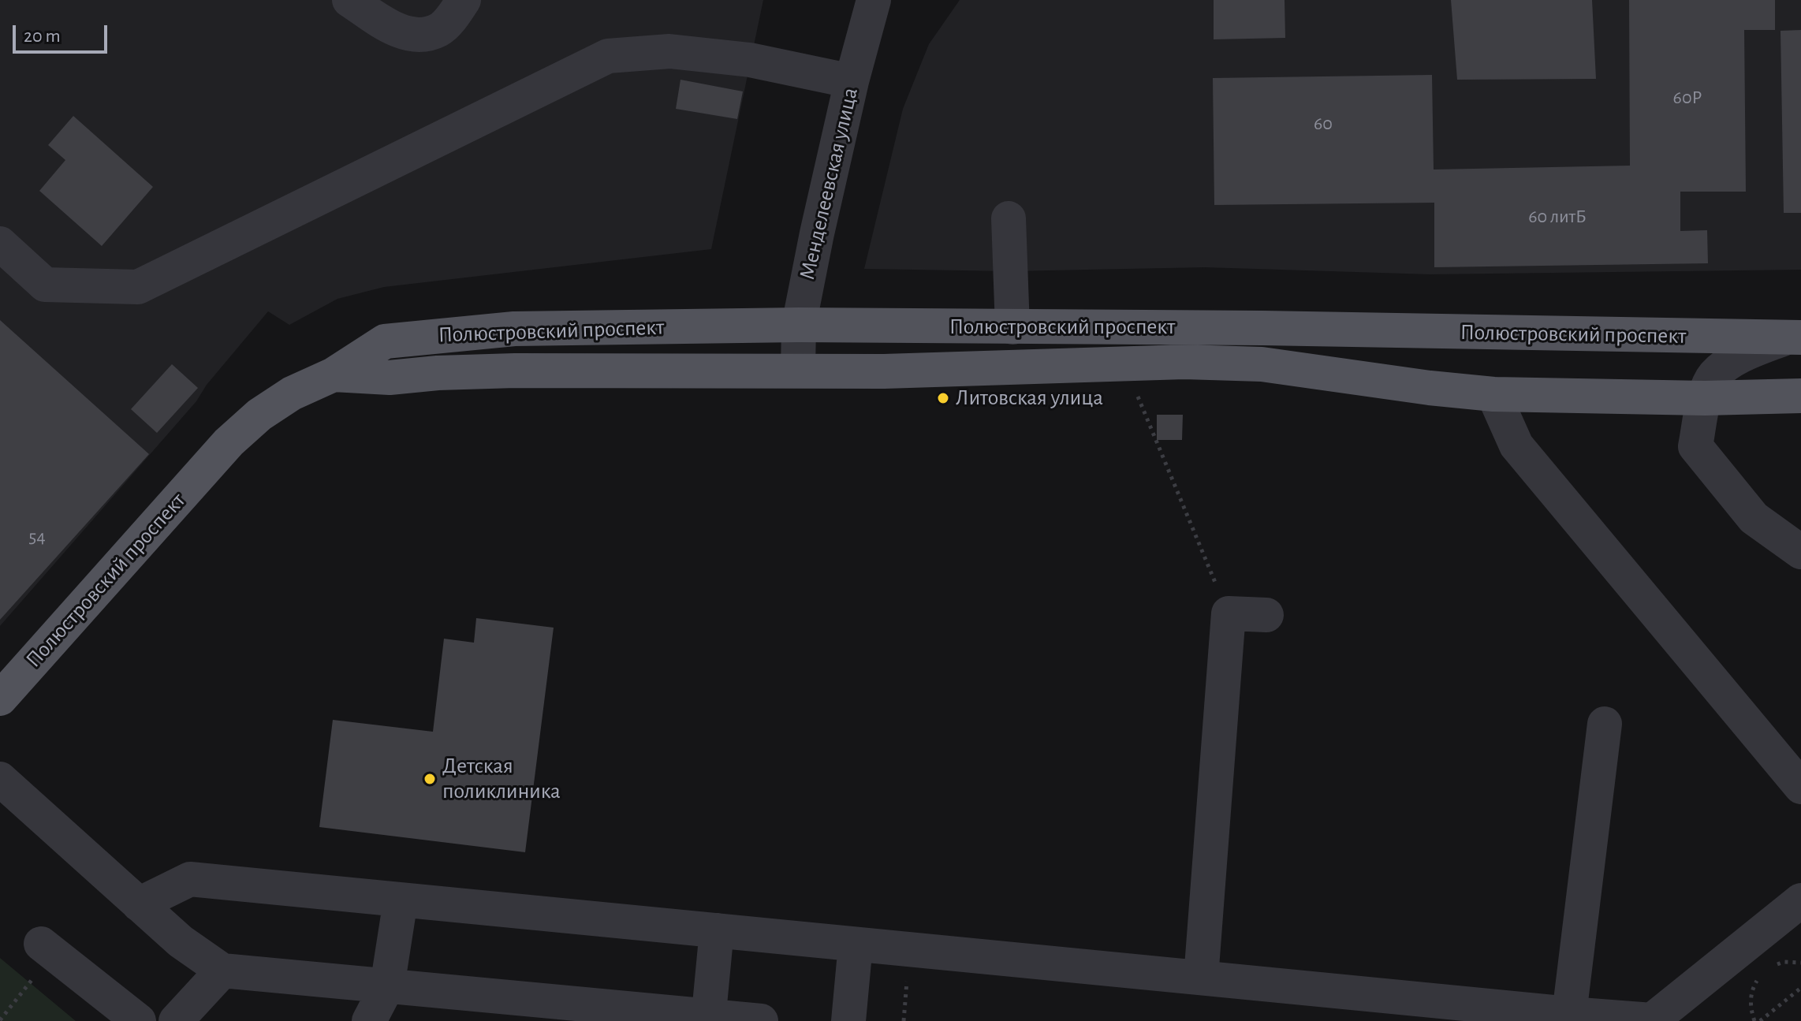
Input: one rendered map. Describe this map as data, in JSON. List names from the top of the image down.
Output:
{
  "streets": {
    "main road": ["Полюстровский проспект"],
    "street": ["Менделеевская улица"]
  },
  "crossings": [
    ["Менделеевская улица", "Полюстровский проспект"]
  ],
  "places": ["Литовская улица", "Детская поликлиника"],
  "house_numbers": [
    "60Р",
    "60",
    "60 литБ",
    "54"
  ],
  "scale_bar": "20 m"
}
